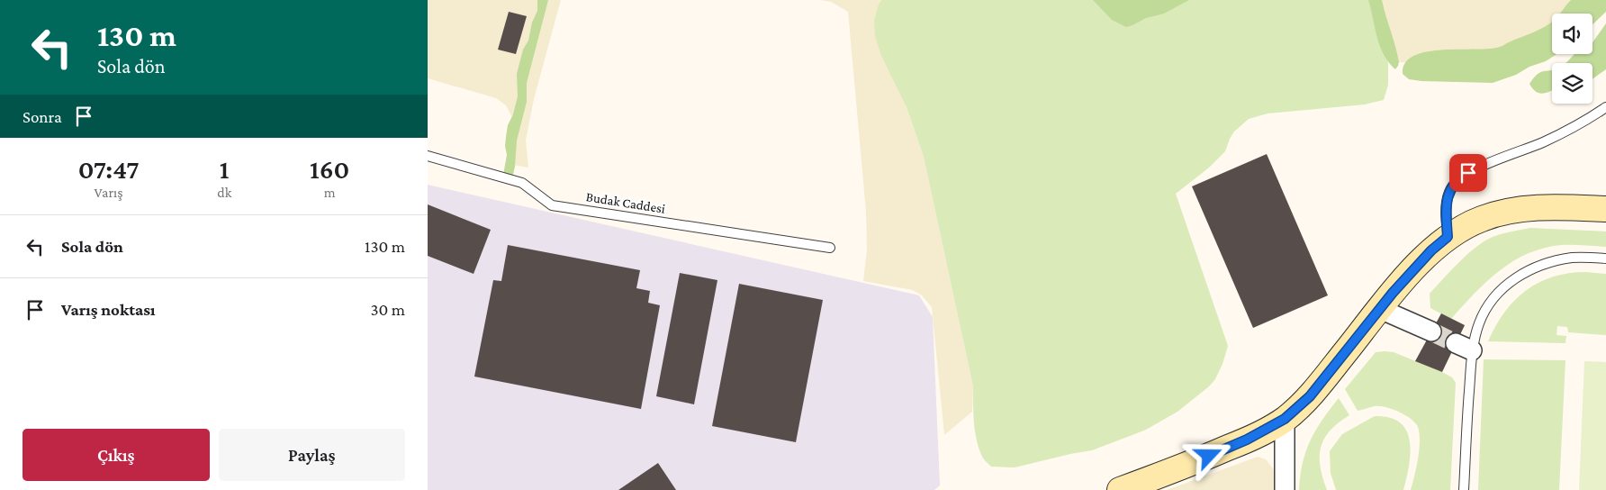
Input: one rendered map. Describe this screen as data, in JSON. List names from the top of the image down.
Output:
{
  "streets": {
    "lane": ["Budak Caddesi"]
  },
  "page": {
    "turn": ["130 m", "Sola dön"],
    "then": "Sonra",
    "eta": [
      "07:47",
      "Varış",
      "1",
      "dk",
      "160",
      "m"
    ],
    "list": [
      {
        "name": "Sola dön",
        "value": "130 m"
      },
      {
        "name": "Varış noktası",
        "value": "30 m"
      }
    ],
    "buttons": ["Çıkış", "Paylaş"]
  }
}
